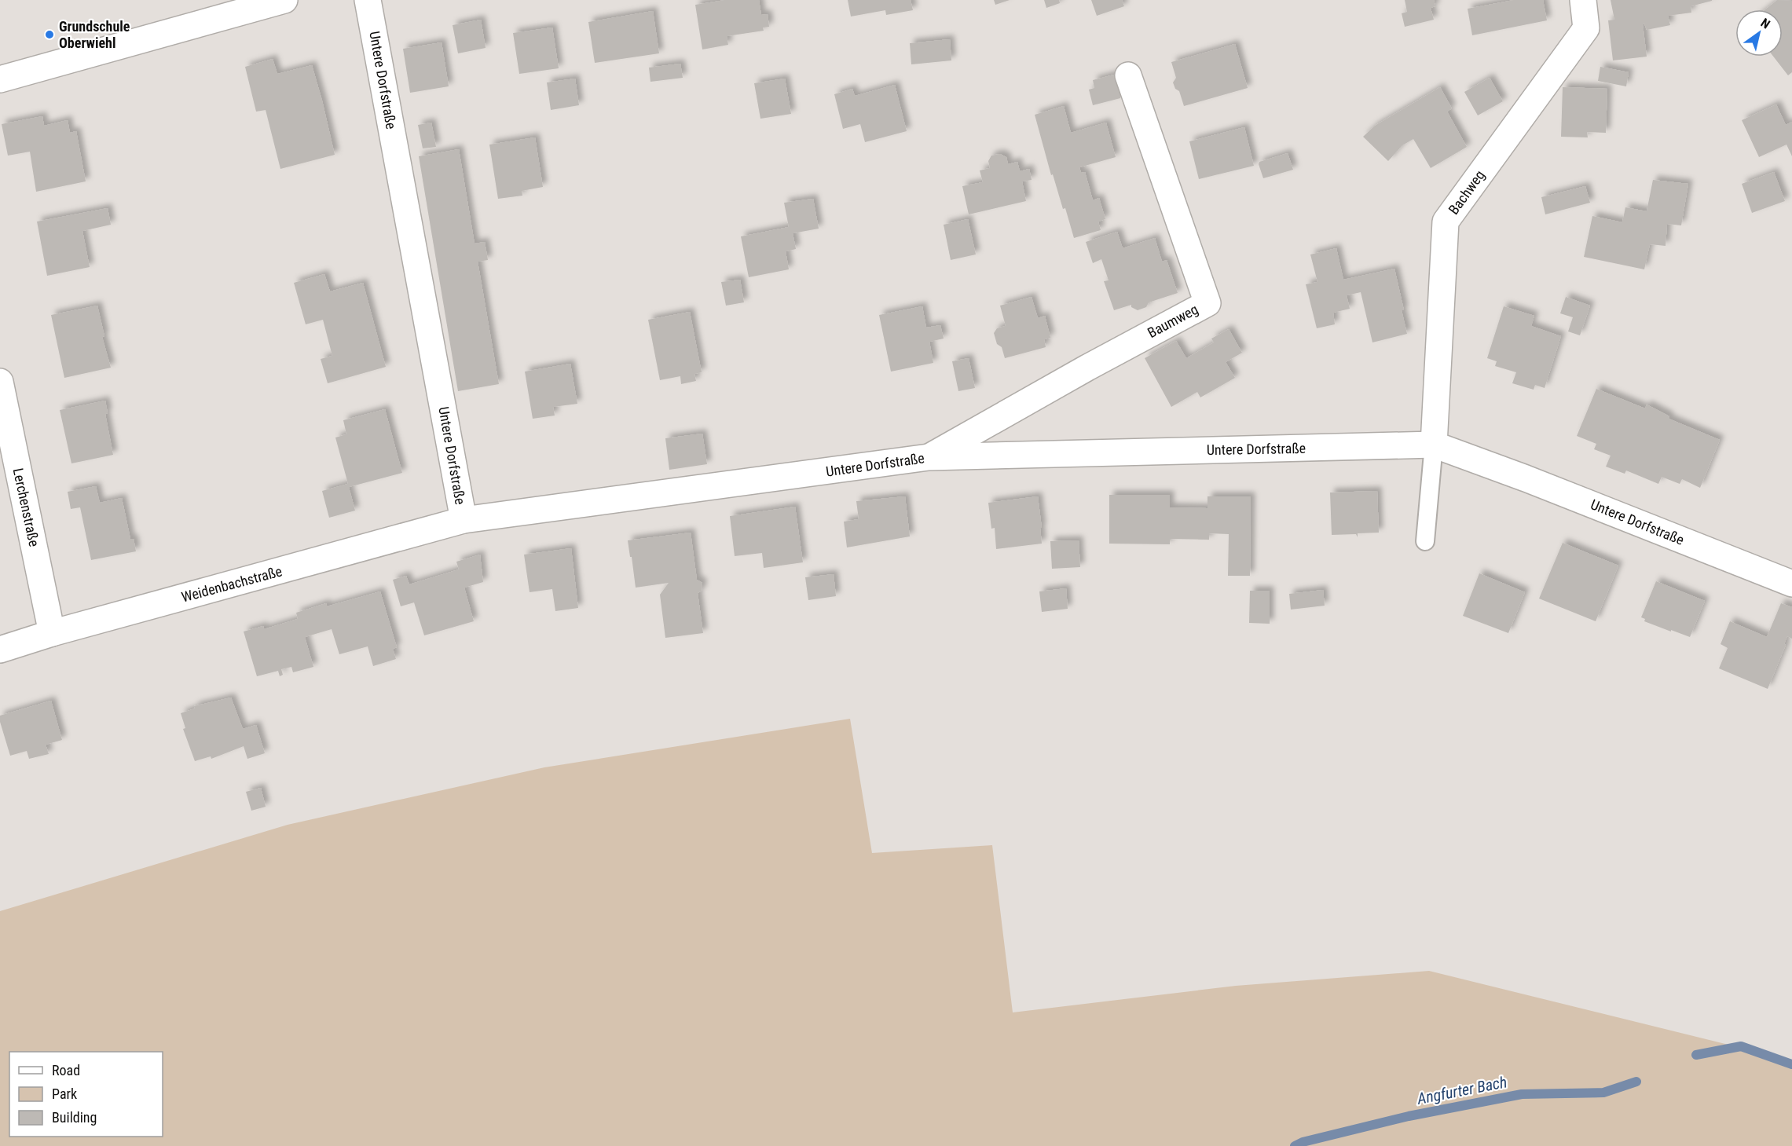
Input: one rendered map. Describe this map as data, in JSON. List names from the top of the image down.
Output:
{
  "streets": {
    "street": [
      "Untere Dorfstraße",
      "Bachweg",
      "Baumweg",
      "Lerchenstraße",
      "Weidenbachstraße"
    ]
  },
  "crossings": [
    ["Untere Dorfstraße", "Bachweg"],
    ["Untere Dorfstraße", "Baumweg"],
    ["Untere Dorfstraße", "Weidenbachstraße"],
    ["Lerchenstraße", "Weidenbachstraße"]
  ],
  "water": ["Angfurter Bach"],
  "places": ["Grundschule Oberwiehl"],
  "legend": ["Road", "Park", "Building"],
  "north": "top right"
}
